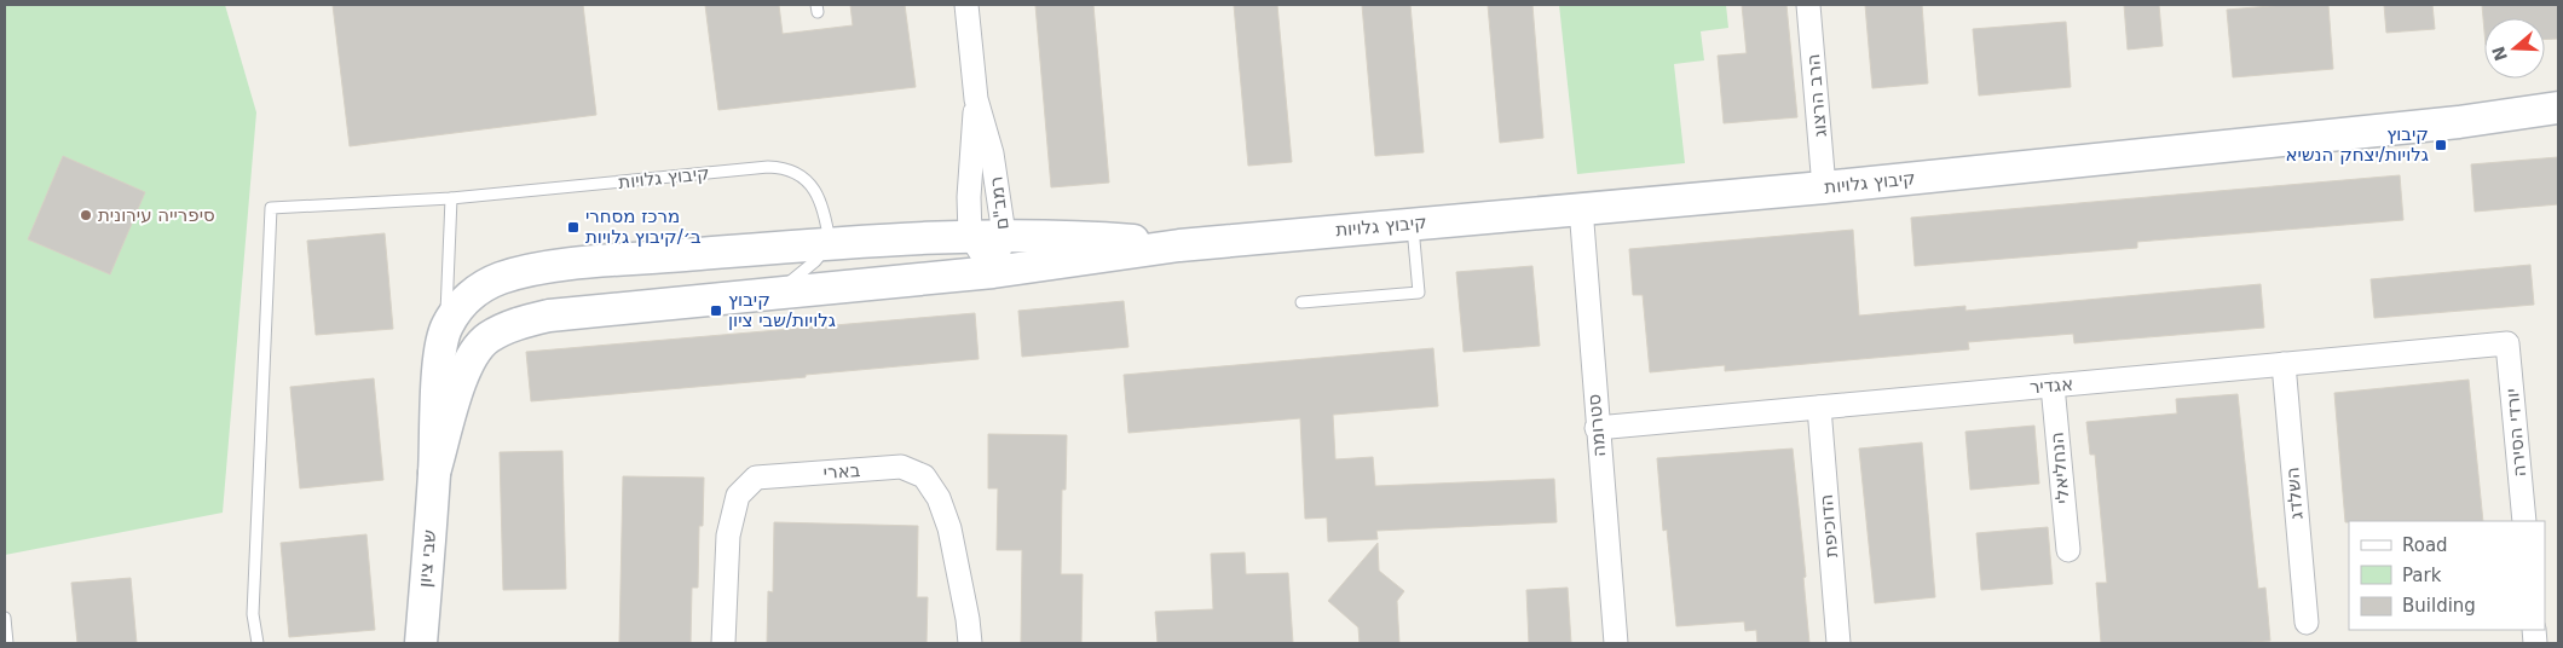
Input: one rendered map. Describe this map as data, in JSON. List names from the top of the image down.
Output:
{
  "streets": {
    "street": [
      "הרב הרצוג",
      "קיבוץ גלויות",
      "רמב\"ם",
      "אגדיר",
      "סטרומה",
      "יורדי הסירה",
      "הנחליאלי",
      "בארי",
      "השלדג",
      "הדוכיפת",
      "שבי ציון"
    ]
  },
  "crossings": [
    ["הרב הרצוג", "קיבוץ גלויות"],
    ["קיבוץ גלויות", "רמב\"ם"],
    ["קיבוץ גלויות", "סטרומה"],
    ["קיבוץ גלויות", "שבי ציון"],
    ["אגדיר", "סטרומה"],
    ["אגדיר", "יורדי הסירה"],
    ["אגדיר", "הנחליאלי"],
    ["אגדיר", "השלדג"],
    ["אגדיר", "הדוכיפת"]
  ],
  "places": {
    "transit": ["קיבוץ גלויות/יצחק הנשיא", "מרכז מסחרי ב׳/קיבוץ גלויות", "קיבוץ גלויות/שבי ציון"],
    "other": ["סיפרייה עירונית"]
  },
  "legend": ["Road", "Park", "Building"],
  "north": "left"
}
